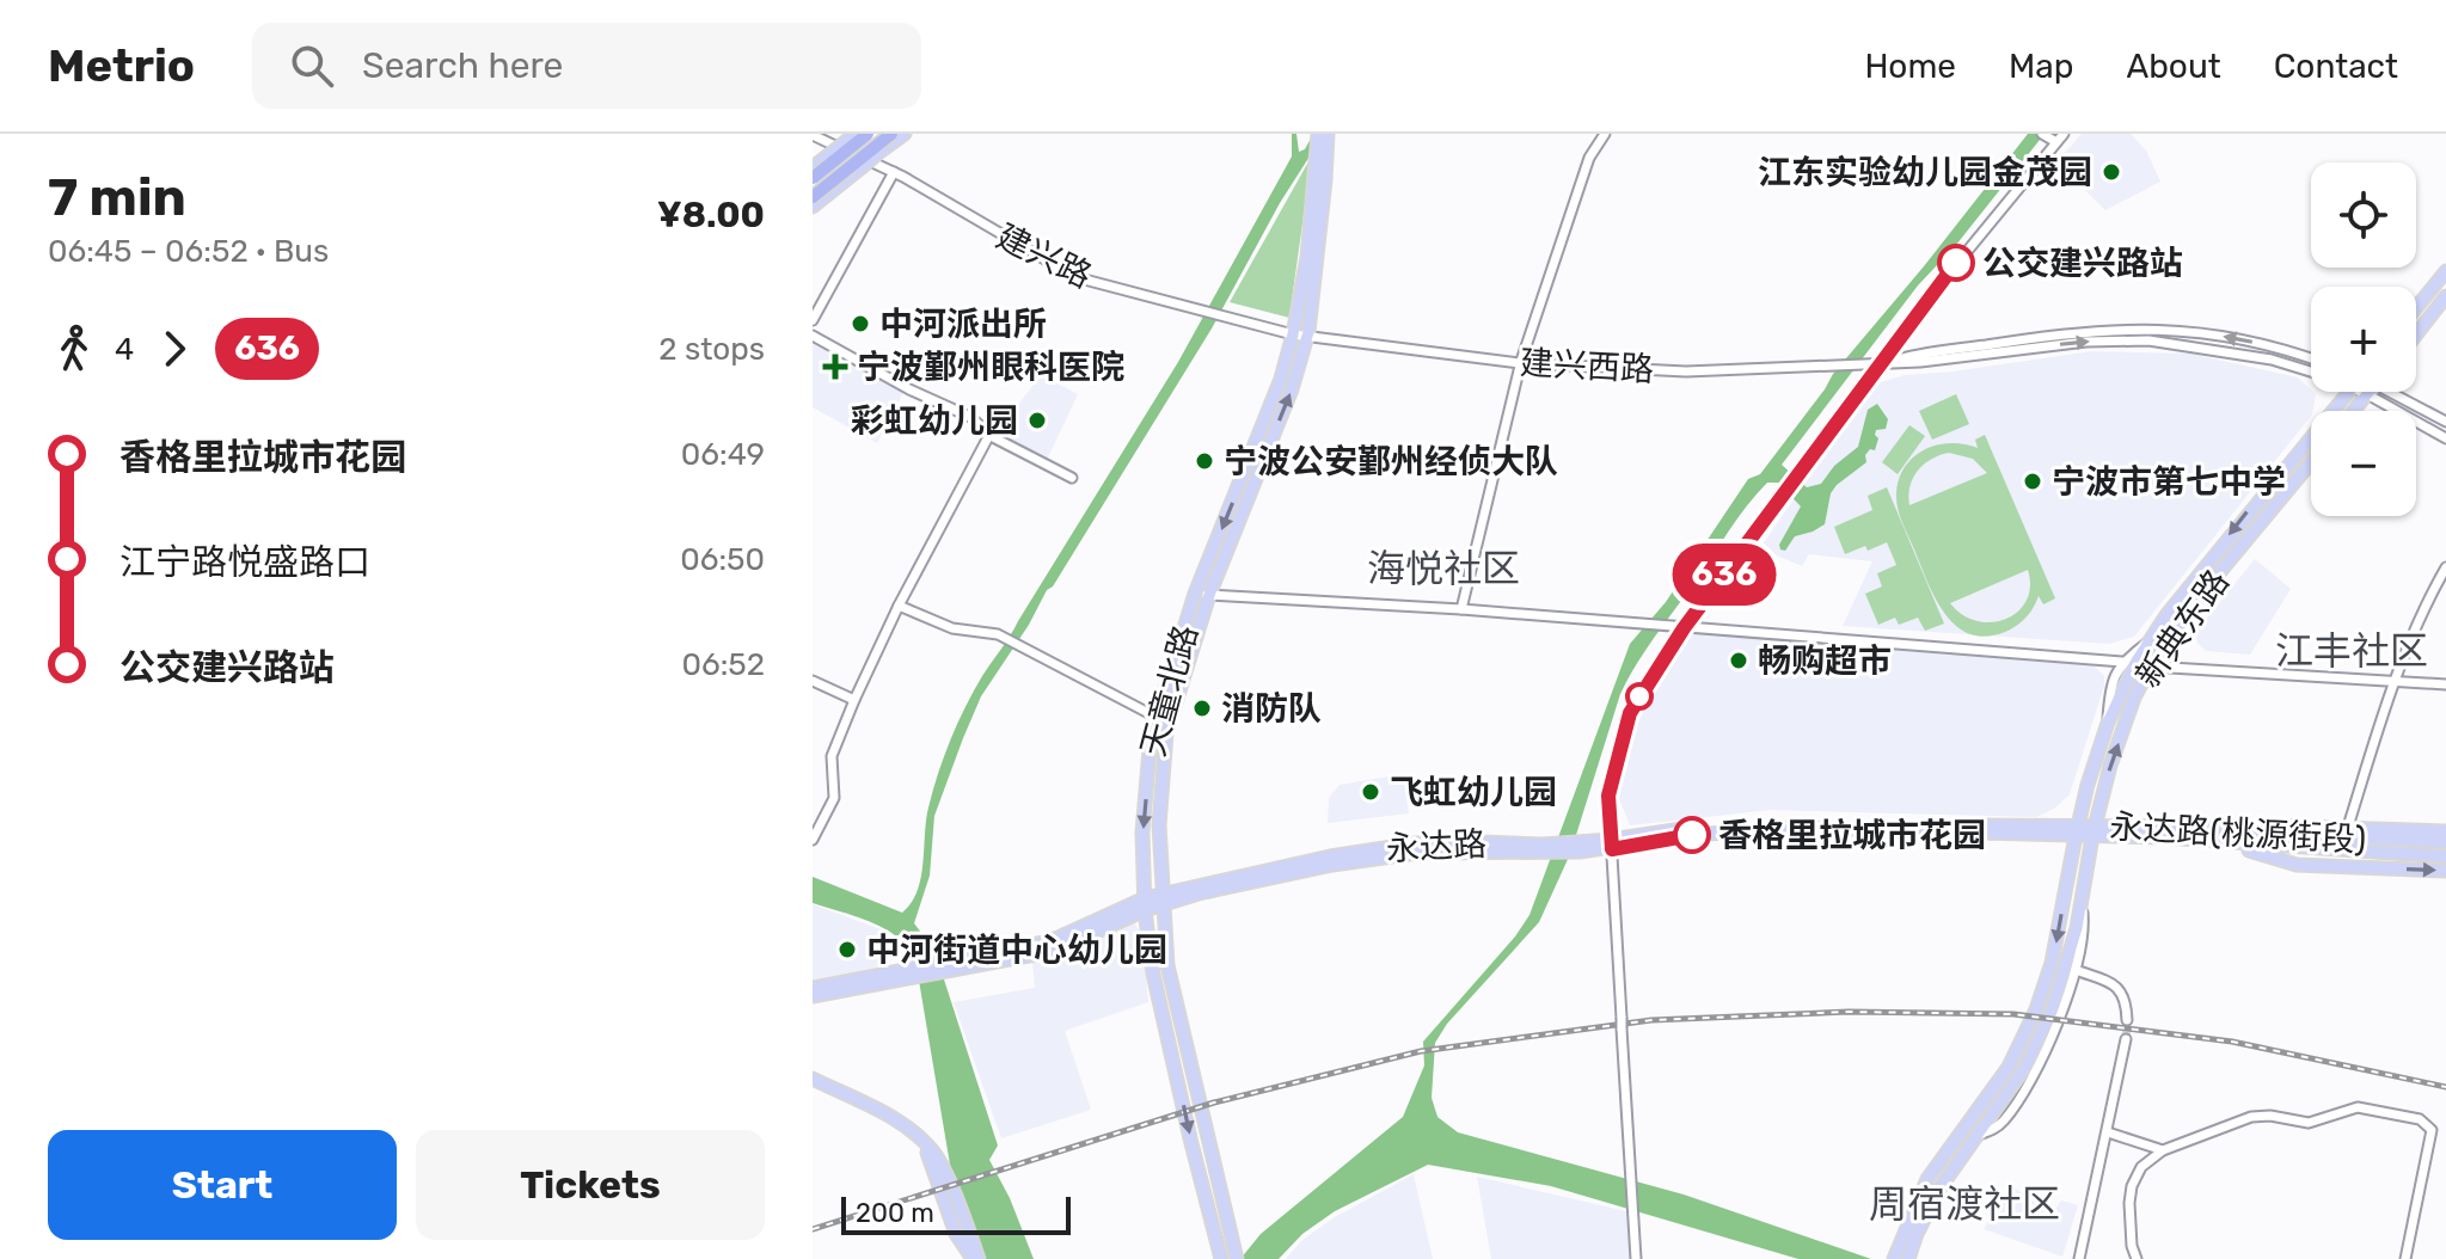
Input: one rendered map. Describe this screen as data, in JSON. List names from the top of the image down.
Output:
{
  "streets": {
    "main road": [
      "新典东路",
      "天童北路",
      "永达路(桃源街段)",
      "永达路"
    ],
    "street": ["建兴路", "建兴西路"]
  },
  "crossings": [
    ["建兴路", "建兴西路"],
    ["建兴路", "天童北路"],
    ["建兴西路", "天童北路"],
    ["新典东路", "永达路(桃源街段)"],
    ["新典东路", "永达路"],
    ["天童北路", "永达路"],
    ["永达路(桃源街段)", "永达路"]
  ],
  "districts": ["海悦社区", "江丰社区", "周宿渡社区"],
  "places": {
    "other": [
      "江东实验幼儿园金茂园",
      "公交建兴路站",
      "中河派出所",
      "彩虹幼儿园",
      "宁波公安鄞州经侦大队",
      "宁波市第七中学",
      "畅购超市",
      "消防队",
      "飞虹幼儿园",
      "香格里拉城市花园",
      "中河街道中心幼儿园"
    ],
    "health": ["宁波鄞州眼科医院"]
  },
  "lines": ["bus line 636"],
  "scale_bar": "200 m",
  "page": {
    "header": "Metrio",
    "search": "Search here",
    "nav": [
      "Home",
      "Map",
      "About",
      "Contact"
    ],
    "heading": ["7 min", "06:45 – 06:52 · Bus", "¥8.00"],
    "on_map": "636",
    "map_buttons": ["+", "−"],
    "legs": ["4", "636", "2 stops"],
    "list": [
      {
        "name": "香格里拉城市花园",
        "value": "06:49"
      },
      {
        "name": "江宁路悦盛路口",
        "value": "06:50"
      },
      {
        "name": "公交建兴路站",
        "value": "06:52"
      }
    ],
    "buttons": ["Start", "Tickets"],
    "scale": "200 m"
  }
}
